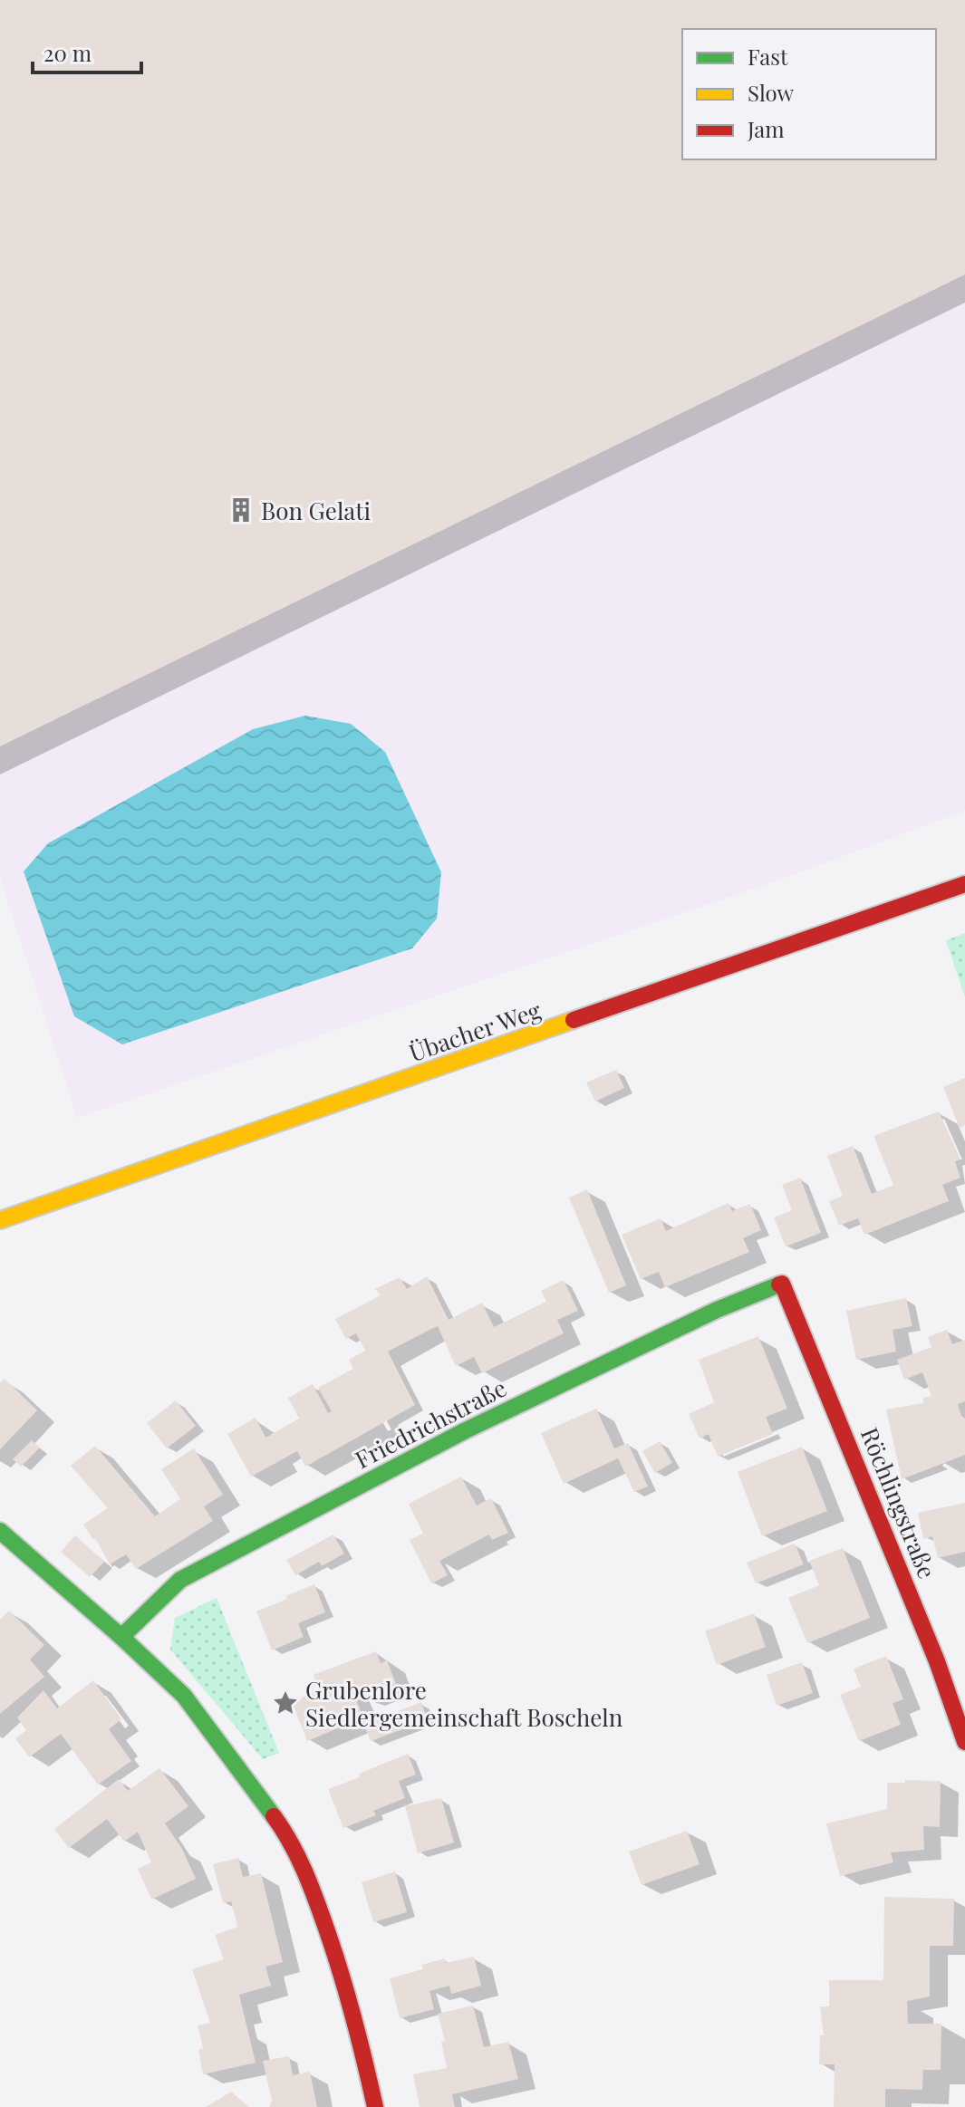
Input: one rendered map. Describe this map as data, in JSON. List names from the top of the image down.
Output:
{
  "streets": {
    "street": ["Übacher Weg", "Friedrichstraße", "Röchlingstraße"]
  },
  "crossings": [
    ["Friedrichstraße", "Röchlingstraße"]
  ],
  "places": {
    "building": ["Bon Gelati"],
    "place": ["Grubenlore Siedlergemeinschaft Boscheln"]
  },
  "legend": ["Fast", "Slow", "Jam"],
  "scale_bar": "20 m"
}
